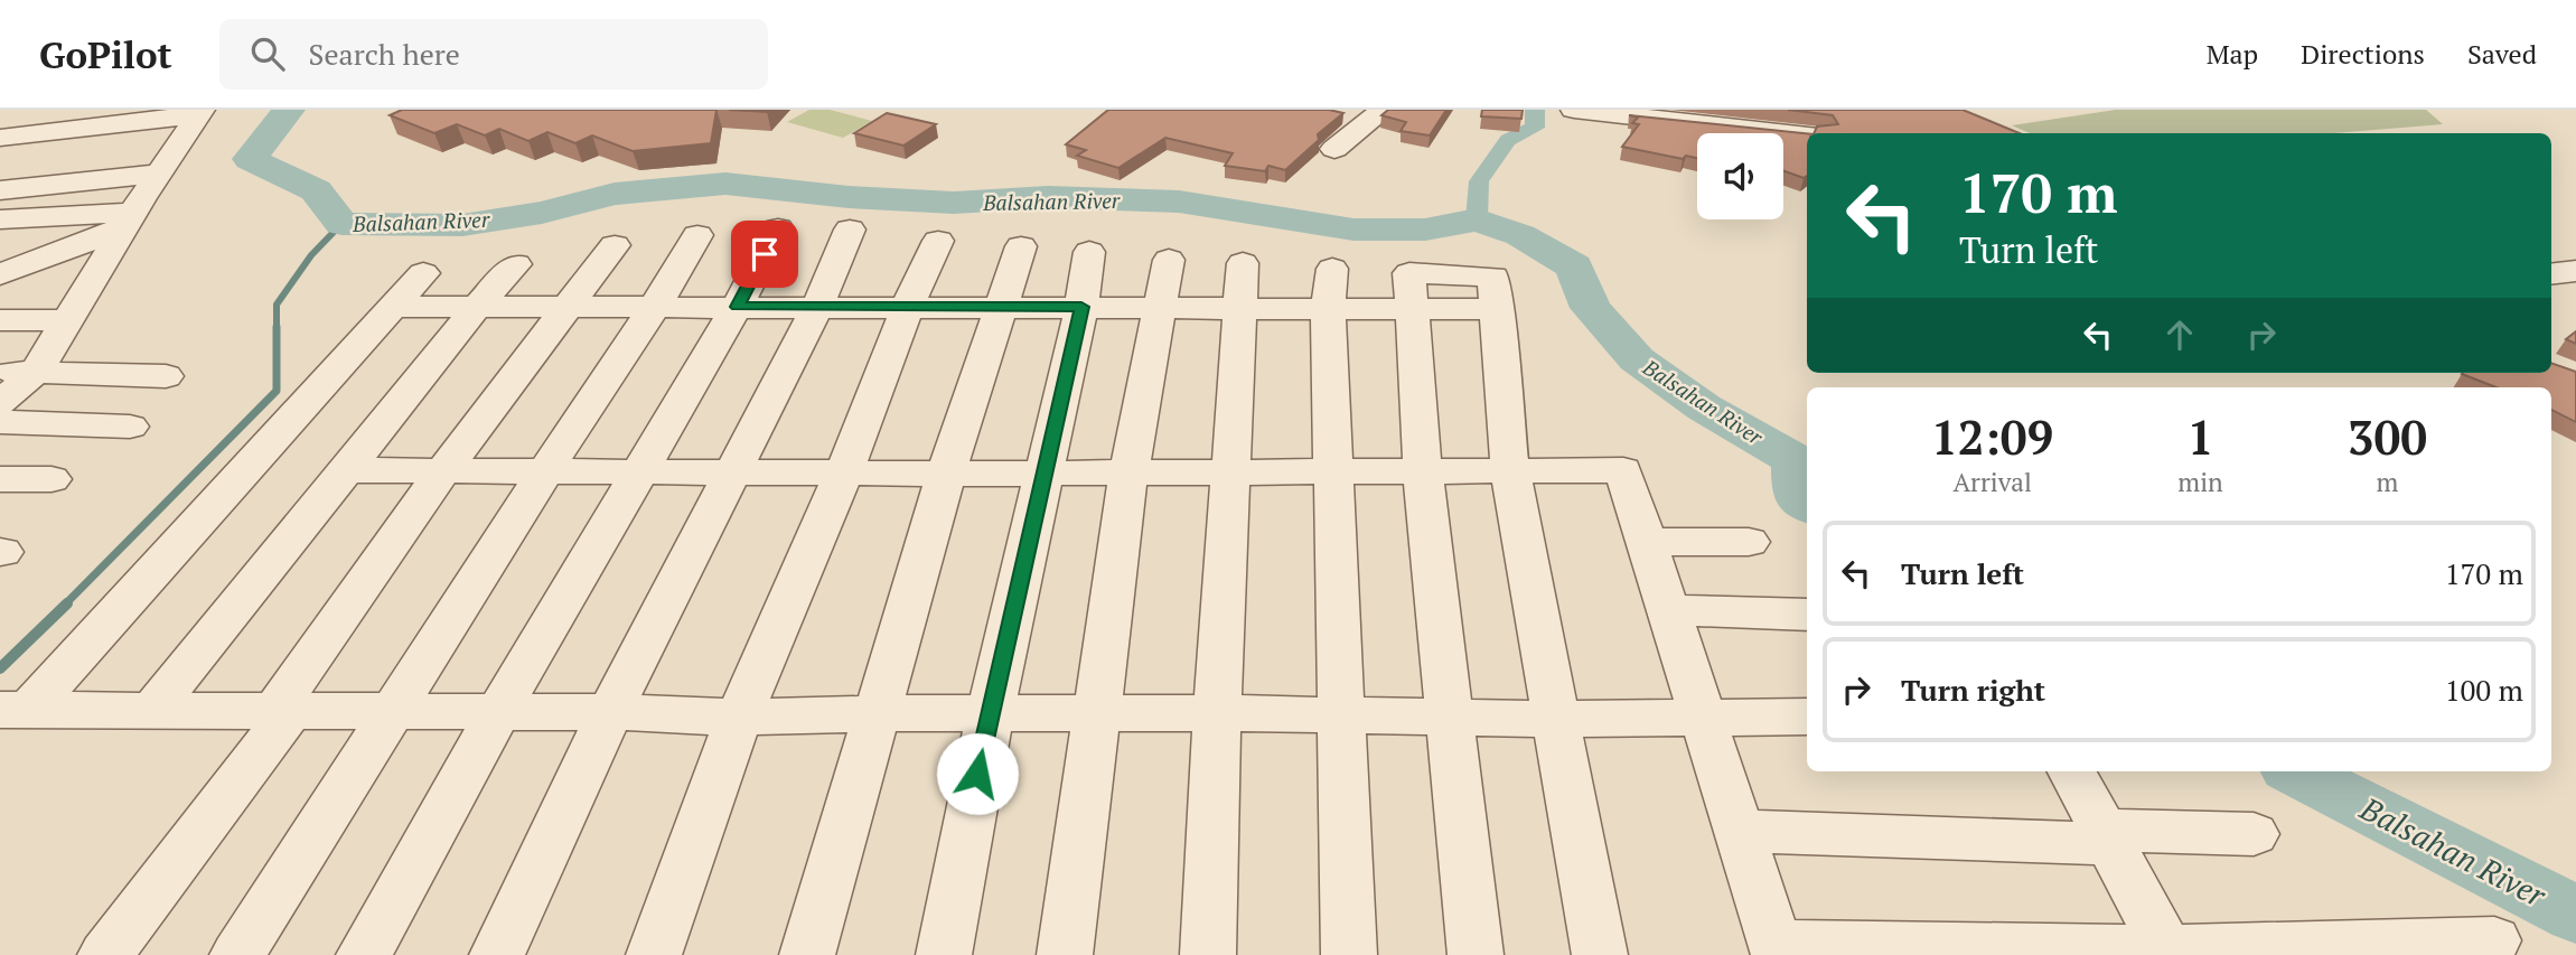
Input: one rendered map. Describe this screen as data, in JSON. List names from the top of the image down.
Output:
{
  "water": ["Balsahan River"],
  "page": {
    "header": "GoPilot",
    "search": "Search here",
    "nav": ["Map", "Directions", "Saved"],
    "turn": ["170 m", "Turn left"],
    "eta": [
      "12:09",
      "Arrival",
      "1",
      "min",
      "300",
      "m"
    ],
    "list": [
      {
        "name": "Turn left",
        "value": "170 m"
      },
      {
        "name": "Turn right",
        "value": "100 m"
      }
    ]
  }
}
